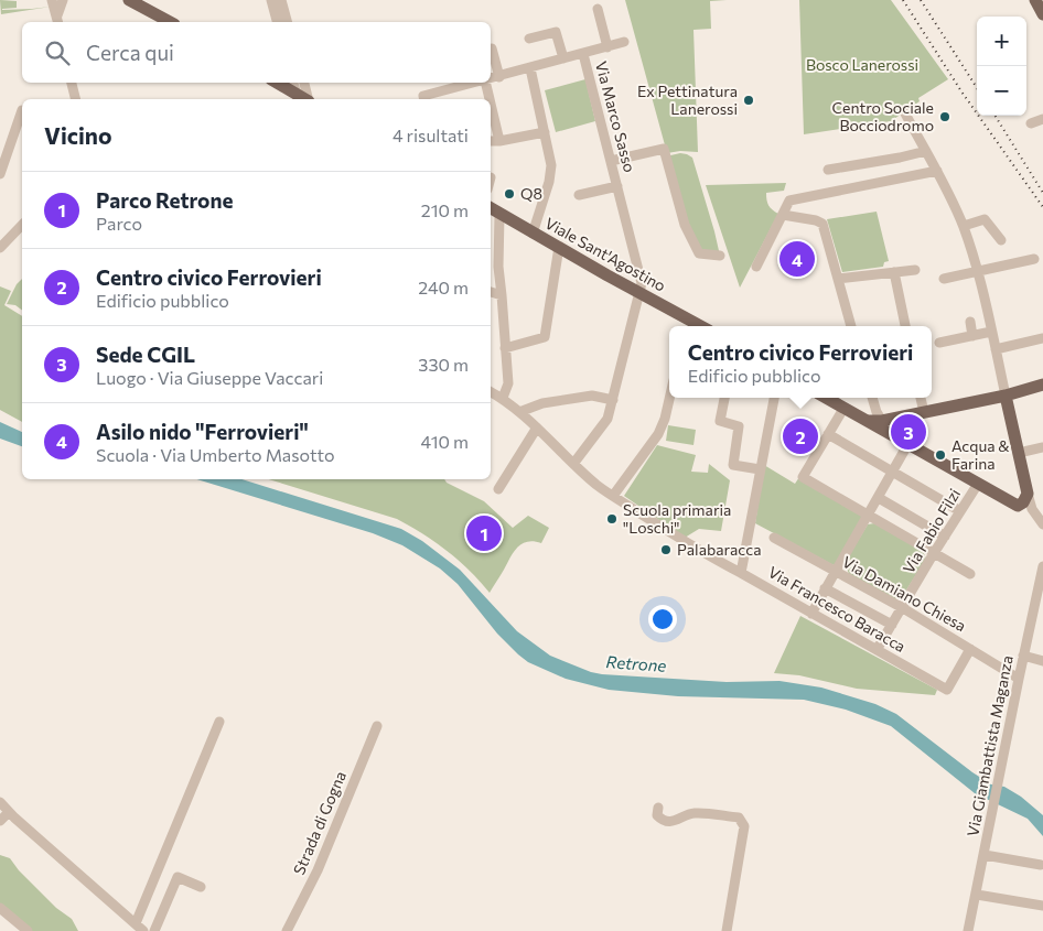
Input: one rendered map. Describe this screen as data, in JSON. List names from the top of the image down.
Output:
{
  "streets": {
    "main road": ["Viale Sant'Agostino"],
    "street": [
      "Via Marco Sasso",
      "Via Fabio Filzi",
      "Via Damiano Chiesa",
      "Via Francesco Baracca",
      "Via Giambattista Maganza",
      "Strada di Gogna"
    ]
  },
  "crossings": [
    ["Via Marco Sasso", "Viale Sant'Agostino"],
    ["Via Fabio Filzi", "Via Damiano Chiesa"],
    ["Via Fabio Filzi", "Via Francesco Baracca"],
    ["Via Damiano Chiesa", "Via Francesco Baracca"],
    ["Via Damiano Chiesa", "Via Giambattista Maganza"]
  ],
  "water": ["Retrone"],
  "parks": ["Bosco Lanerossi"],
  "places": [
    "Ex Pettinatura Lanerossi",
    "Centro Sociale Bocciodromo",
    "Q8",
    "Acqua & Farina",
    "Scuola primaria \"Loschi\"",
    "Palabaracca"
  ],
  "page": {
    "map_buttons": ["+", "−"],
    "search": "Cerca qui",
    "heading": ["Vicino", "4 risultati"],
    "list": [
      {
        "mark": "1",
        "name": "Parco Retrone",
        "note": "Parco",
        "value": "210 m"
      },
      {
        "mark": "2",
        "name": "Centro civico Ferrovieri",
        "note": "Edificio pubblico",
        "value": "240 m"
      },
      {
        "mark": "3",
        "name": "Sede CGIL",
        "note": "Luogo · Via Giuseppe Vaccari",
        "value": "330 m"
      },
      {
        "mark": "4",
        "name": "Asilo nido \"Ferrovieri\"",
        "note": "Scuola · Via Umberto Masotto",
        "value": "410 m"
      }
    ],
    "pins": [
      "4",
      "3",
      "2",
      "1"
    ],
    "popup": ["Centro civico Ferrovieri", "Edificio pubblico"]
  }
}
